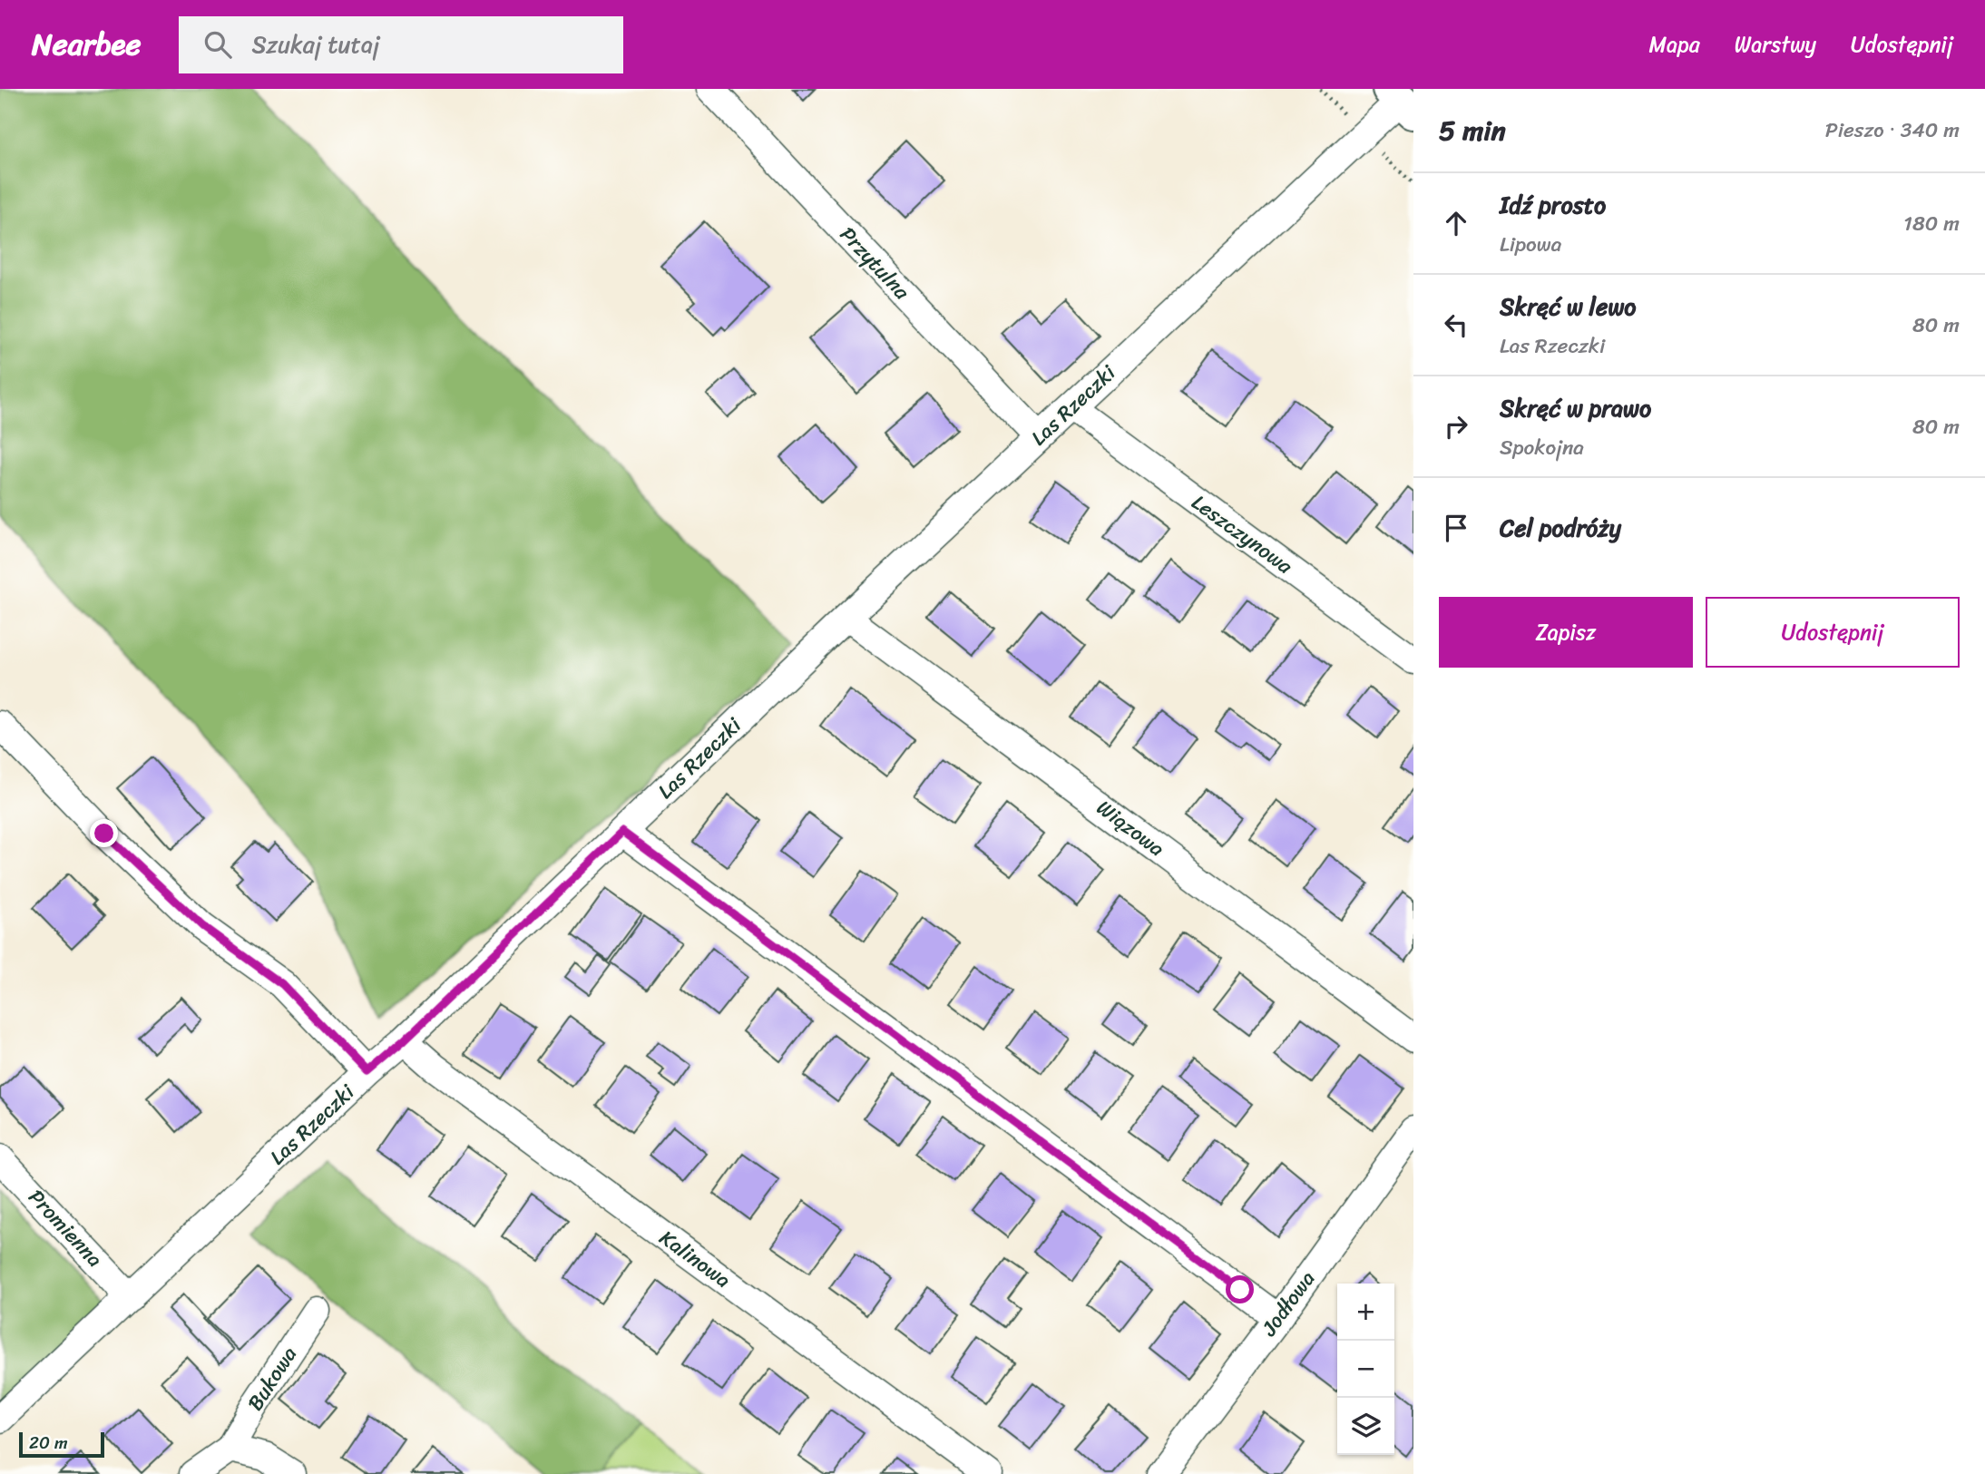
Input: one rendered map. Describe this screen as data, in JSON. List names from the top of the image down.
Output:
{
  "streets": {
    "street": [
      "Przytulna",
      "Las Rzeczki",
      "Leszczynowa",
      "Wiązowa",
      "Promienna",
      "Kalinowa",
      "Jodłowa",
      "Bukowa"
    ]
  },
  "crossings": [
    ["Przytulna", "Las Rzeczki"],
    ["Las Rzeczki", "Leszczynowa"],
    ["Las Rzeczki", "Wiązowa"],
    ["Las Rzeczki", "Promienna"],
    ["Las Rzeczki", "Kalinowa"]
  ],
  "scale_bar": "20 m",
  "page": {
    "header": "Nearbee",
    "search": "Szukaj tutaj",
    "nav": ["Mapa", "Warstwy", "Udostępnij"],
    "heading": ["5 min", "Pieszo · 340 m"],
    "list": [
      ["Idź prosto", "Lipowa", "180 m"],
      ["Skręć w lewo", "Las Rzeczki", "80 m"],
      ["Skręć w prawo", "Spokojna", "80 m"],
      "Cel podróży"
    ],
    "buttons": ["Zapisz", "Udostępnij"],
    "map_buttons": ["+", "−"],
    "scale": "20 m"
  }
}
